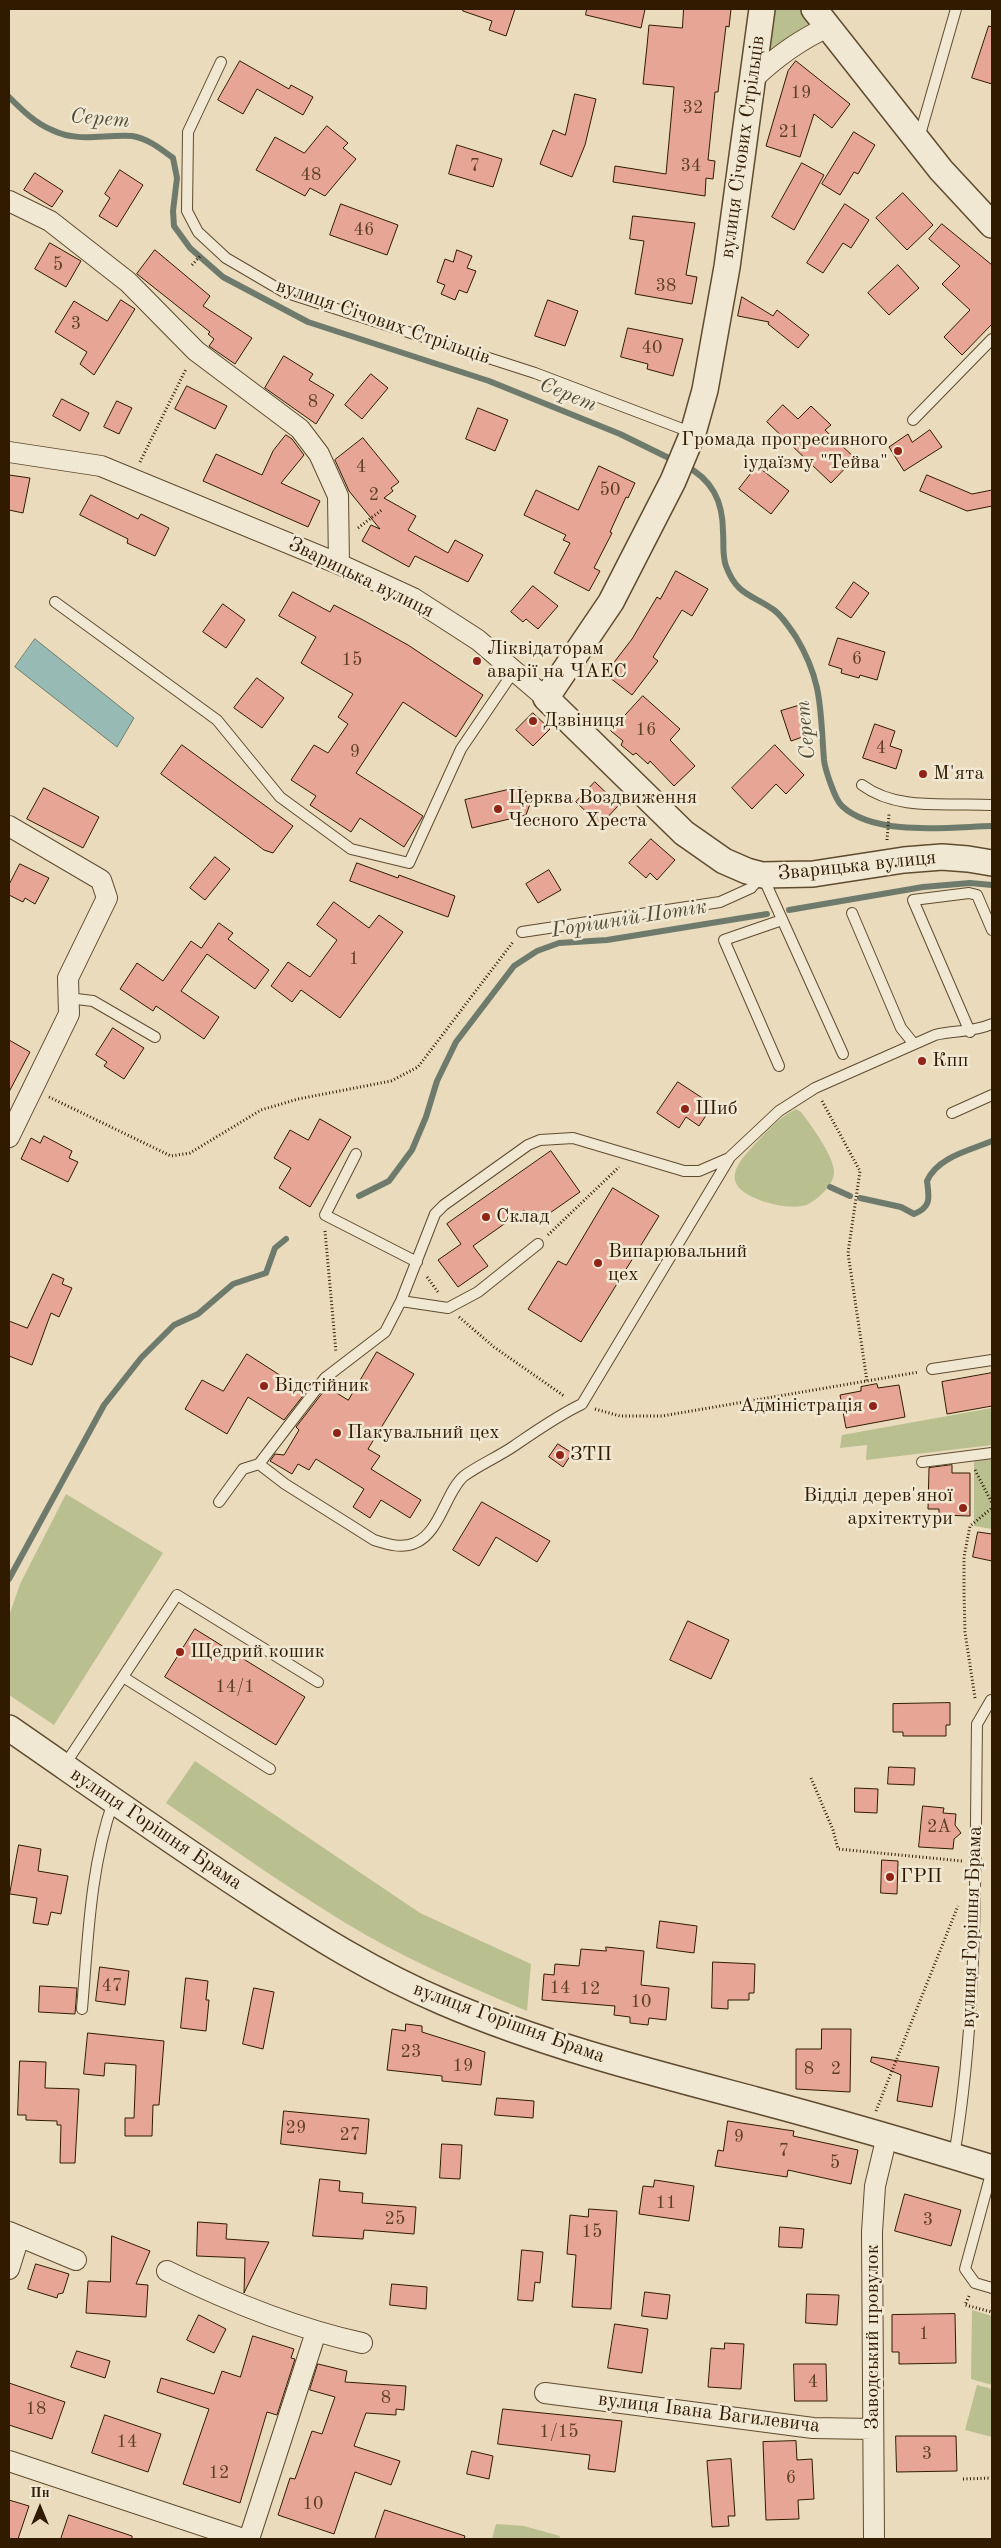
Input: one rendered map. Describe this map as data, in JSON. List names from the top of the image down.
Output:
{
  "streets": {
    "street": [
      "вулиця Січових Стрільців",
      "Зварицька вулиця",
      "вулиця Горішня Брама",
      "Заводський провулок",
      "вулиця Івана Вагилевича"
    ]
  },
  "crossings": [
    ["вулиця Січових Стрільців", "Зварицька вулиця"],
    ["вулиця Горішня Брама", "Заводський провулок"],
    ["Заводський провулок", "вулиця Івана Вагилевича"]
  ],
  "water": ["Серет", "Горішній Потік"],
  "places": [
    "Громада прогресивного іудаїзму \"Тейва\"",
    "Ліквідаторам аварії на ЧАЕС",
    "Дзвіниця",
    "М'ята",
    "Церква Воздвиження Чесного Хреста",
    "Кпп",
    "Шиб",
    "Склад",
    "Випарювальний цех",
    "Відстійник",
    "Адміністрація",
    "Пакувальний цех",
    "ЗТП",
    "Відділ дерев'яної архітектури",
    "Щедрий кошик",
    "ГРП"
  ],
  "house_numbers": [
    "19",
    "32",
    "21",
    "7",
    "34",
    "48",
    "46",
    "5",
    "38",
    "3",
    "40",
    "8",
    "4",
    "50",
    "2",
    "6",
    "15",
    "16",
    "4",
    "9",
    "1",
    "14/1",
    "2А",
    "47",
    "14",
    "12",
    "10",
    "23",
    "19",
    "8",
    "2",
    "29",
    "27",
    "9",
    "7",
    "5",
    "11",
    "25",
    "3",
    "15",
    "1",
    "4",
    "8",
    "18",
    "1/15",
    "14",
    "3",
    "12",
    "6",
    "10"
  ],
  "north": "top"
}
